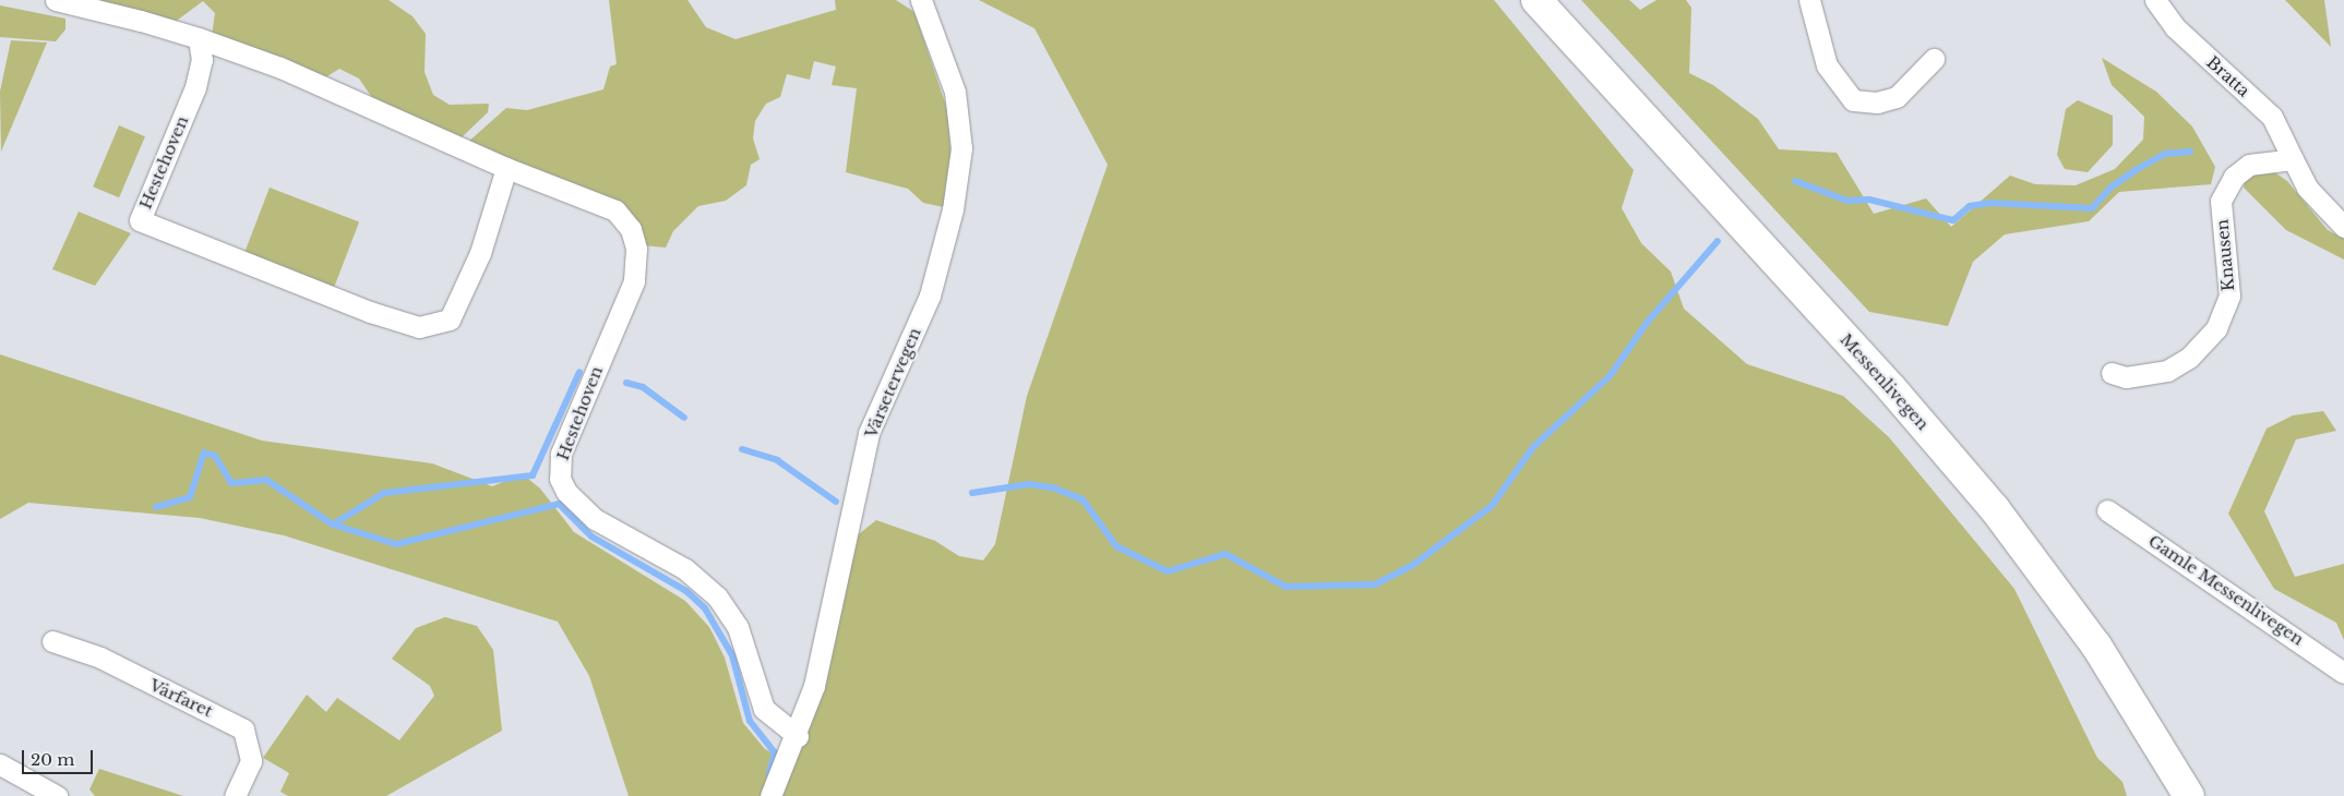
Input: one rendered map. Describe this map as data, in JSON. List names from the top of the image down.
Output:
{
  "streets": {
    "main road": ["Messenlivegen"],
    "street": [
      "Bratta",
      "Hestehoven",
      "Knausen",
      "Vårsetervegen",
      "Gamle Messenlivegen",
      "Vårfaret"
    ]
  },
  "crossings": [
    ["Bratta", "Knausen"],
    ["Hestehoven", "Vårsetervegen"]
  ],
  "scale_bar": "20 m"
}
